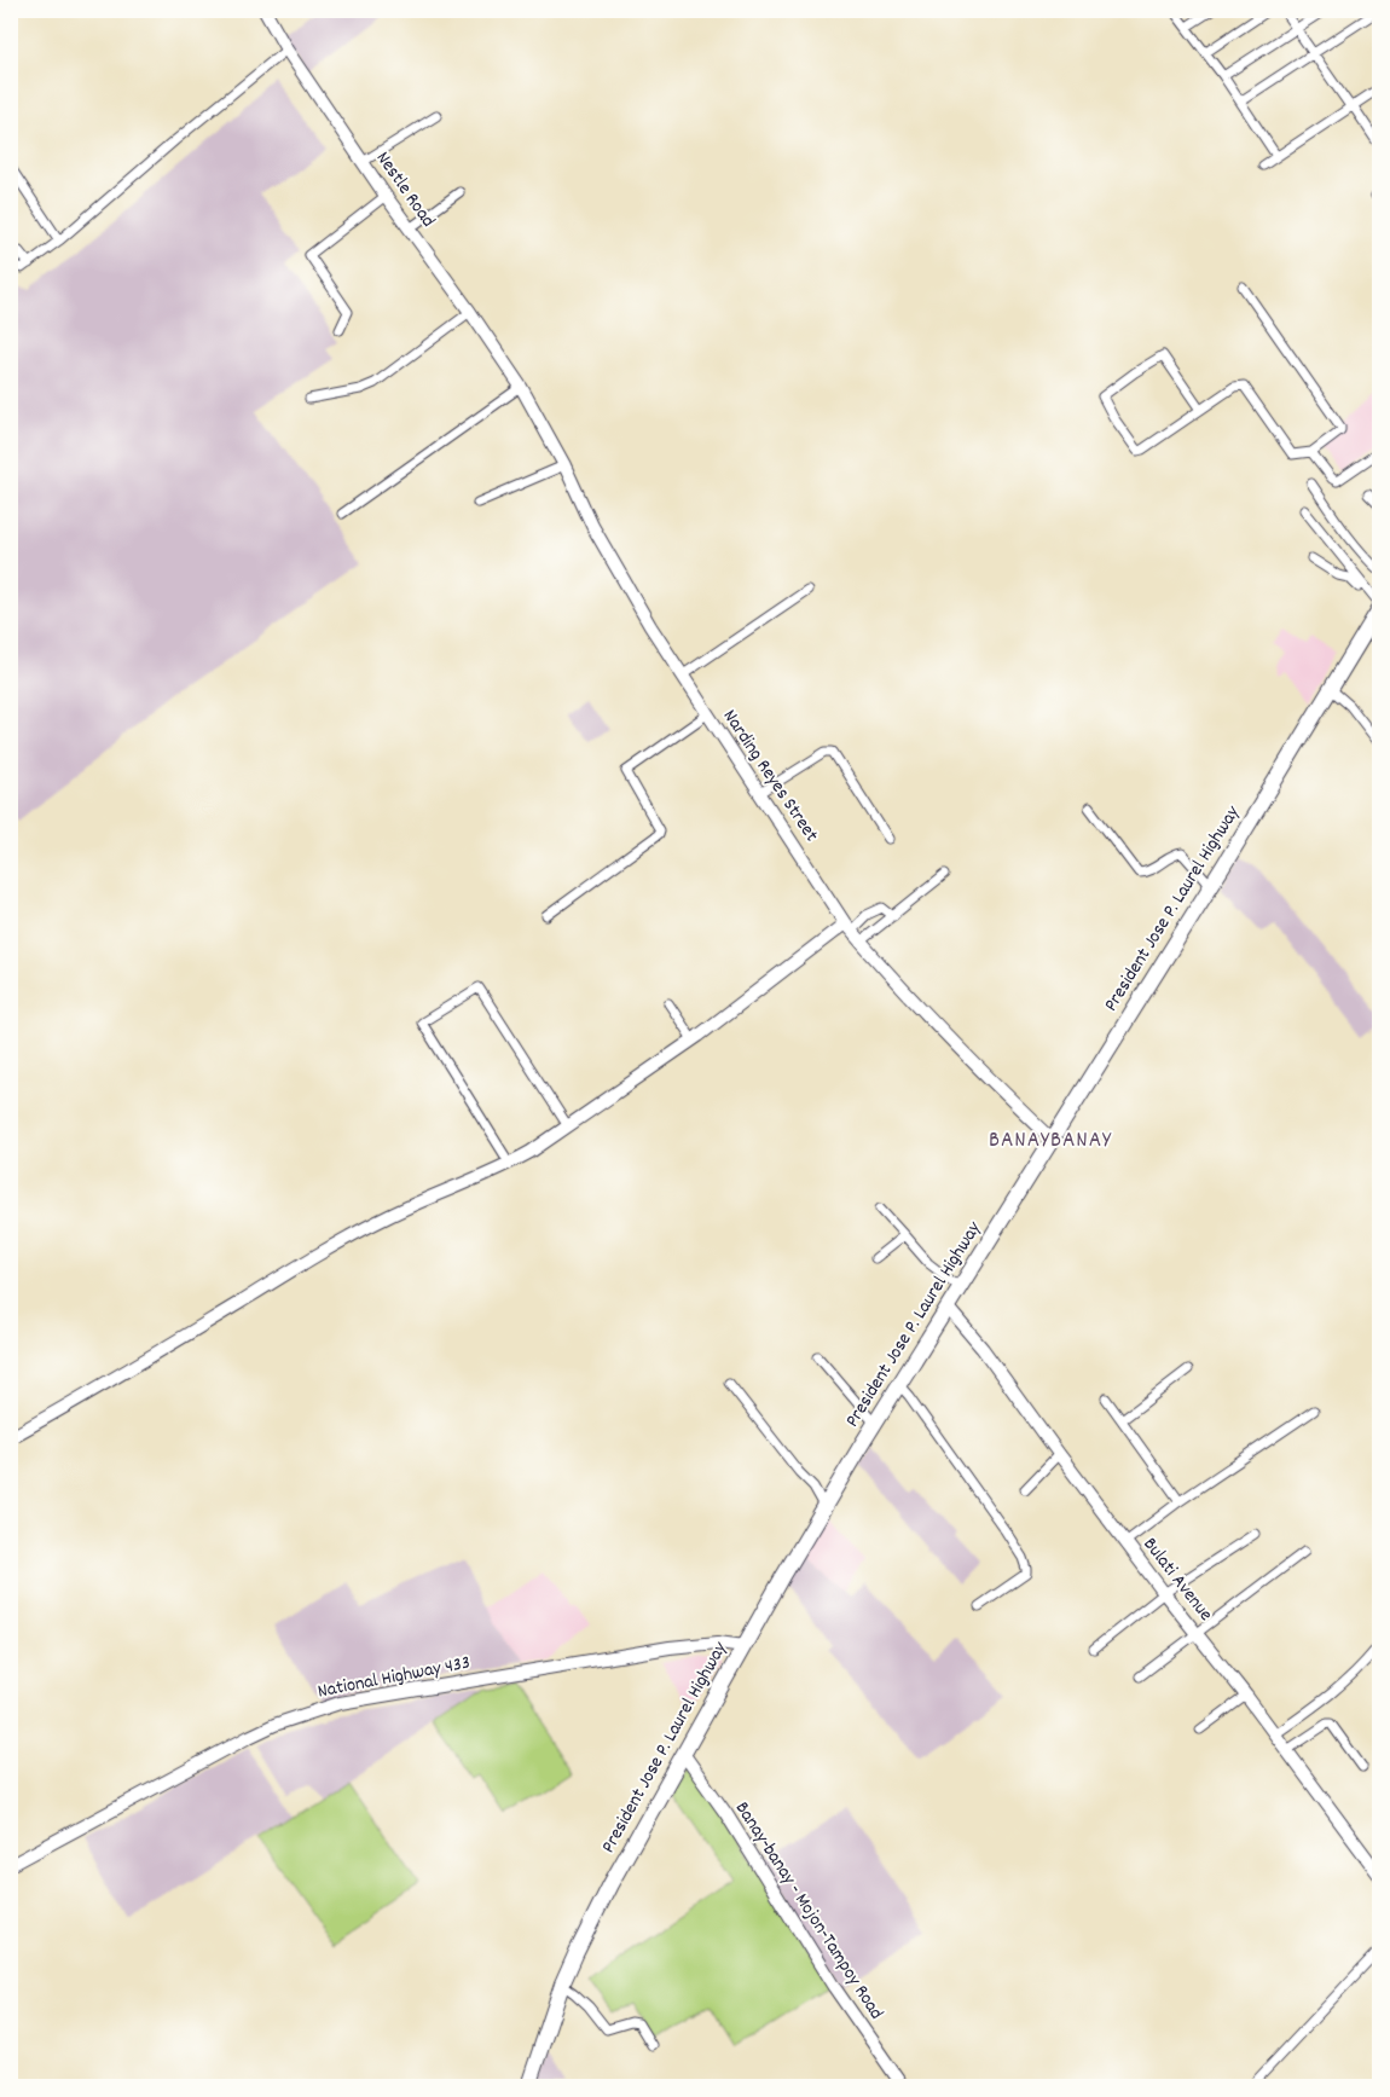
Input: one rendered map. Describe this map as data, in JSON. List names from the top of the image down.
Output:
{
  "streets": {
    "highway": ["President Jose P. Laurel Highway"],
    "street": [
      "Nestle Road",
      "Narding Reyes Street",
      "Bulati Avenue",
      "National Highway 433",
      "Banay-banay - Mojon-Tampoy Road"
    ]
  },
  "crossings": [
    ["Nestle Road", "Narding Reyes Street"],
    ["Narding Reyes Street", "President Jose P. Laurel Highway"],
    ["President Jose P. Laurel Highway", "Bulati Avenue"],
    ["President Jose P. Laurel Highway", "National Highway 433"],
    ["President Jose P. Laurel Highway", "Banay-banay - Mojon-Tampoy Road"]
  ],
  "districts": ["BANAYBANAY"]
}
